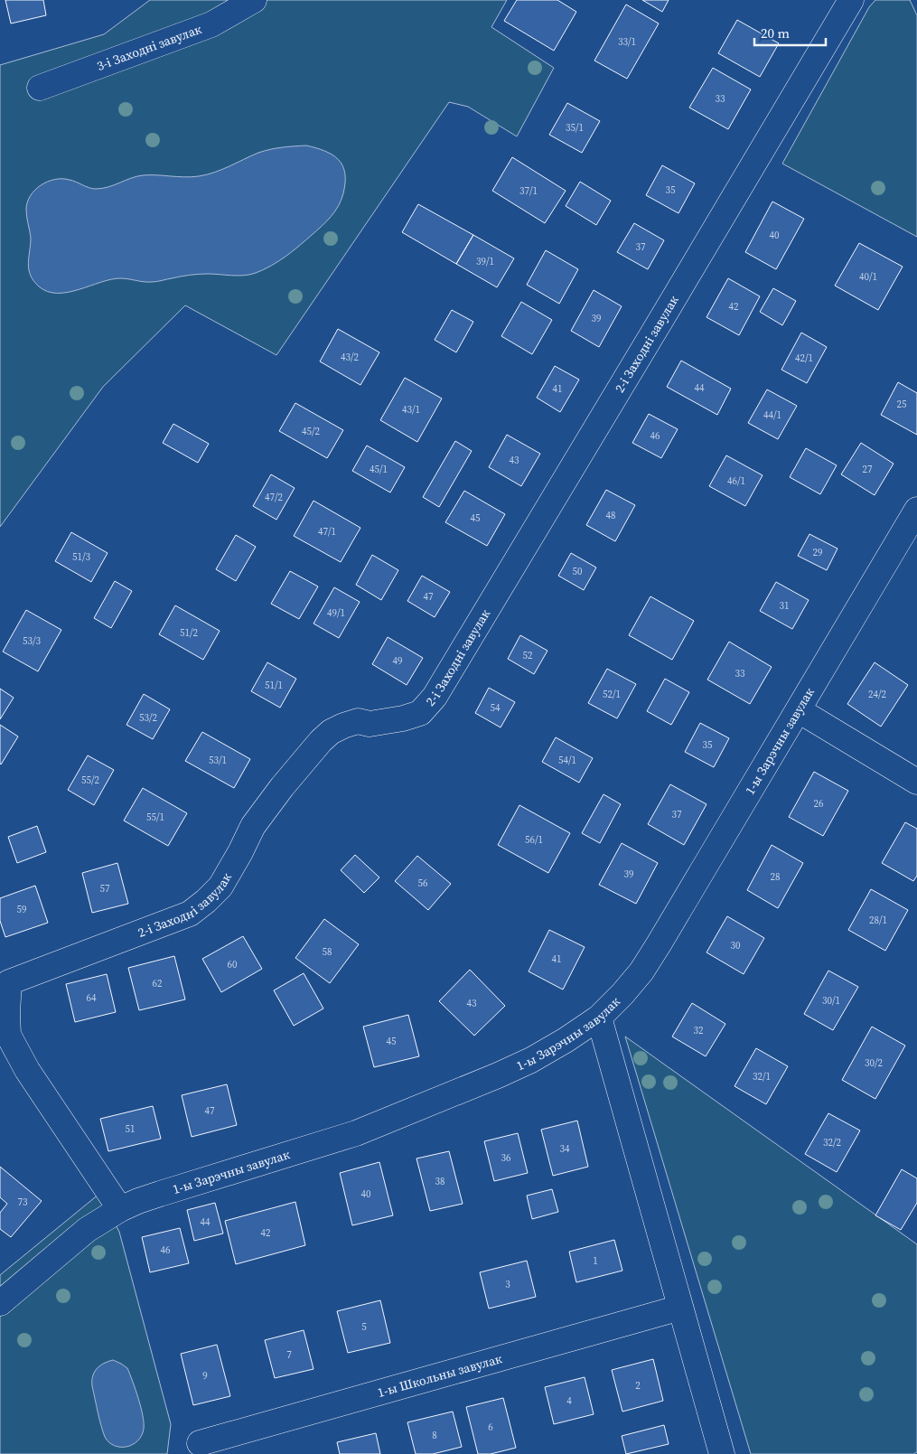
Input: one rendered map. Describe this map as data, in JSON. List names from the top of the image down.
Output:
{
  "streets": {
    "street": [
      "3-і Заходні завулак",
      "2-і Заходні завулак",
      "1-ы Зарэчны завулак",
      "1-ы Школьны завулак"
    ]
  },
  "crossings": [
    ["2-і Заходні завулак", "1-ы Зарэчны завулак"]
  ],
  "house_numbers": [
    "33/1",
    "33",
    "35/1",
    "35",
    "37/1",
    "40",
    "37",
    "39/1",
    "40/1",
    "42",
    "39",
    "43/2",
    "42/1",
    "44",
    "41",
    "25",
    "43/1",
    "44/1",
    "45/2",
    "46",
    "43",
    "45/1",
    "27",
    "46/1",
    "47/2",
    "48",
    "45",
    "47/1",
    "29",
    "51/3",
    "50",
    "47",
    "31",
    "49/1",
    "51/2",
    "53/3",
    "52",
    "49",
    "33",
    "51/1",
    "52/1",
    "24/2",
    "54",
    "53/2",
    "35",
    "53/1",
    "54/1",
    "55/2",
    "26",
    "37",
    "55/1",
    "56/1",
    "39",
    "28",
    "56",
    "57",
    "59",
    "28/1",
    "30",
    "58",
    "41",
    "60",
    "62",
    "64",
    "30/1",
    "43",
    "32",
    "45",
    "30/2",
    "32/1",
    "47",
    "51",
    "32/2",
    "34",
    "36",
    "38",
    "40",
    "73",
    "44",
    "42",
    "46",
    "1",
    "3",
    "5",
    "7",
    "9",
    "2",
    "4",
    "6",
    "8"
  ],
  "scale_bar": "20 m"
}
